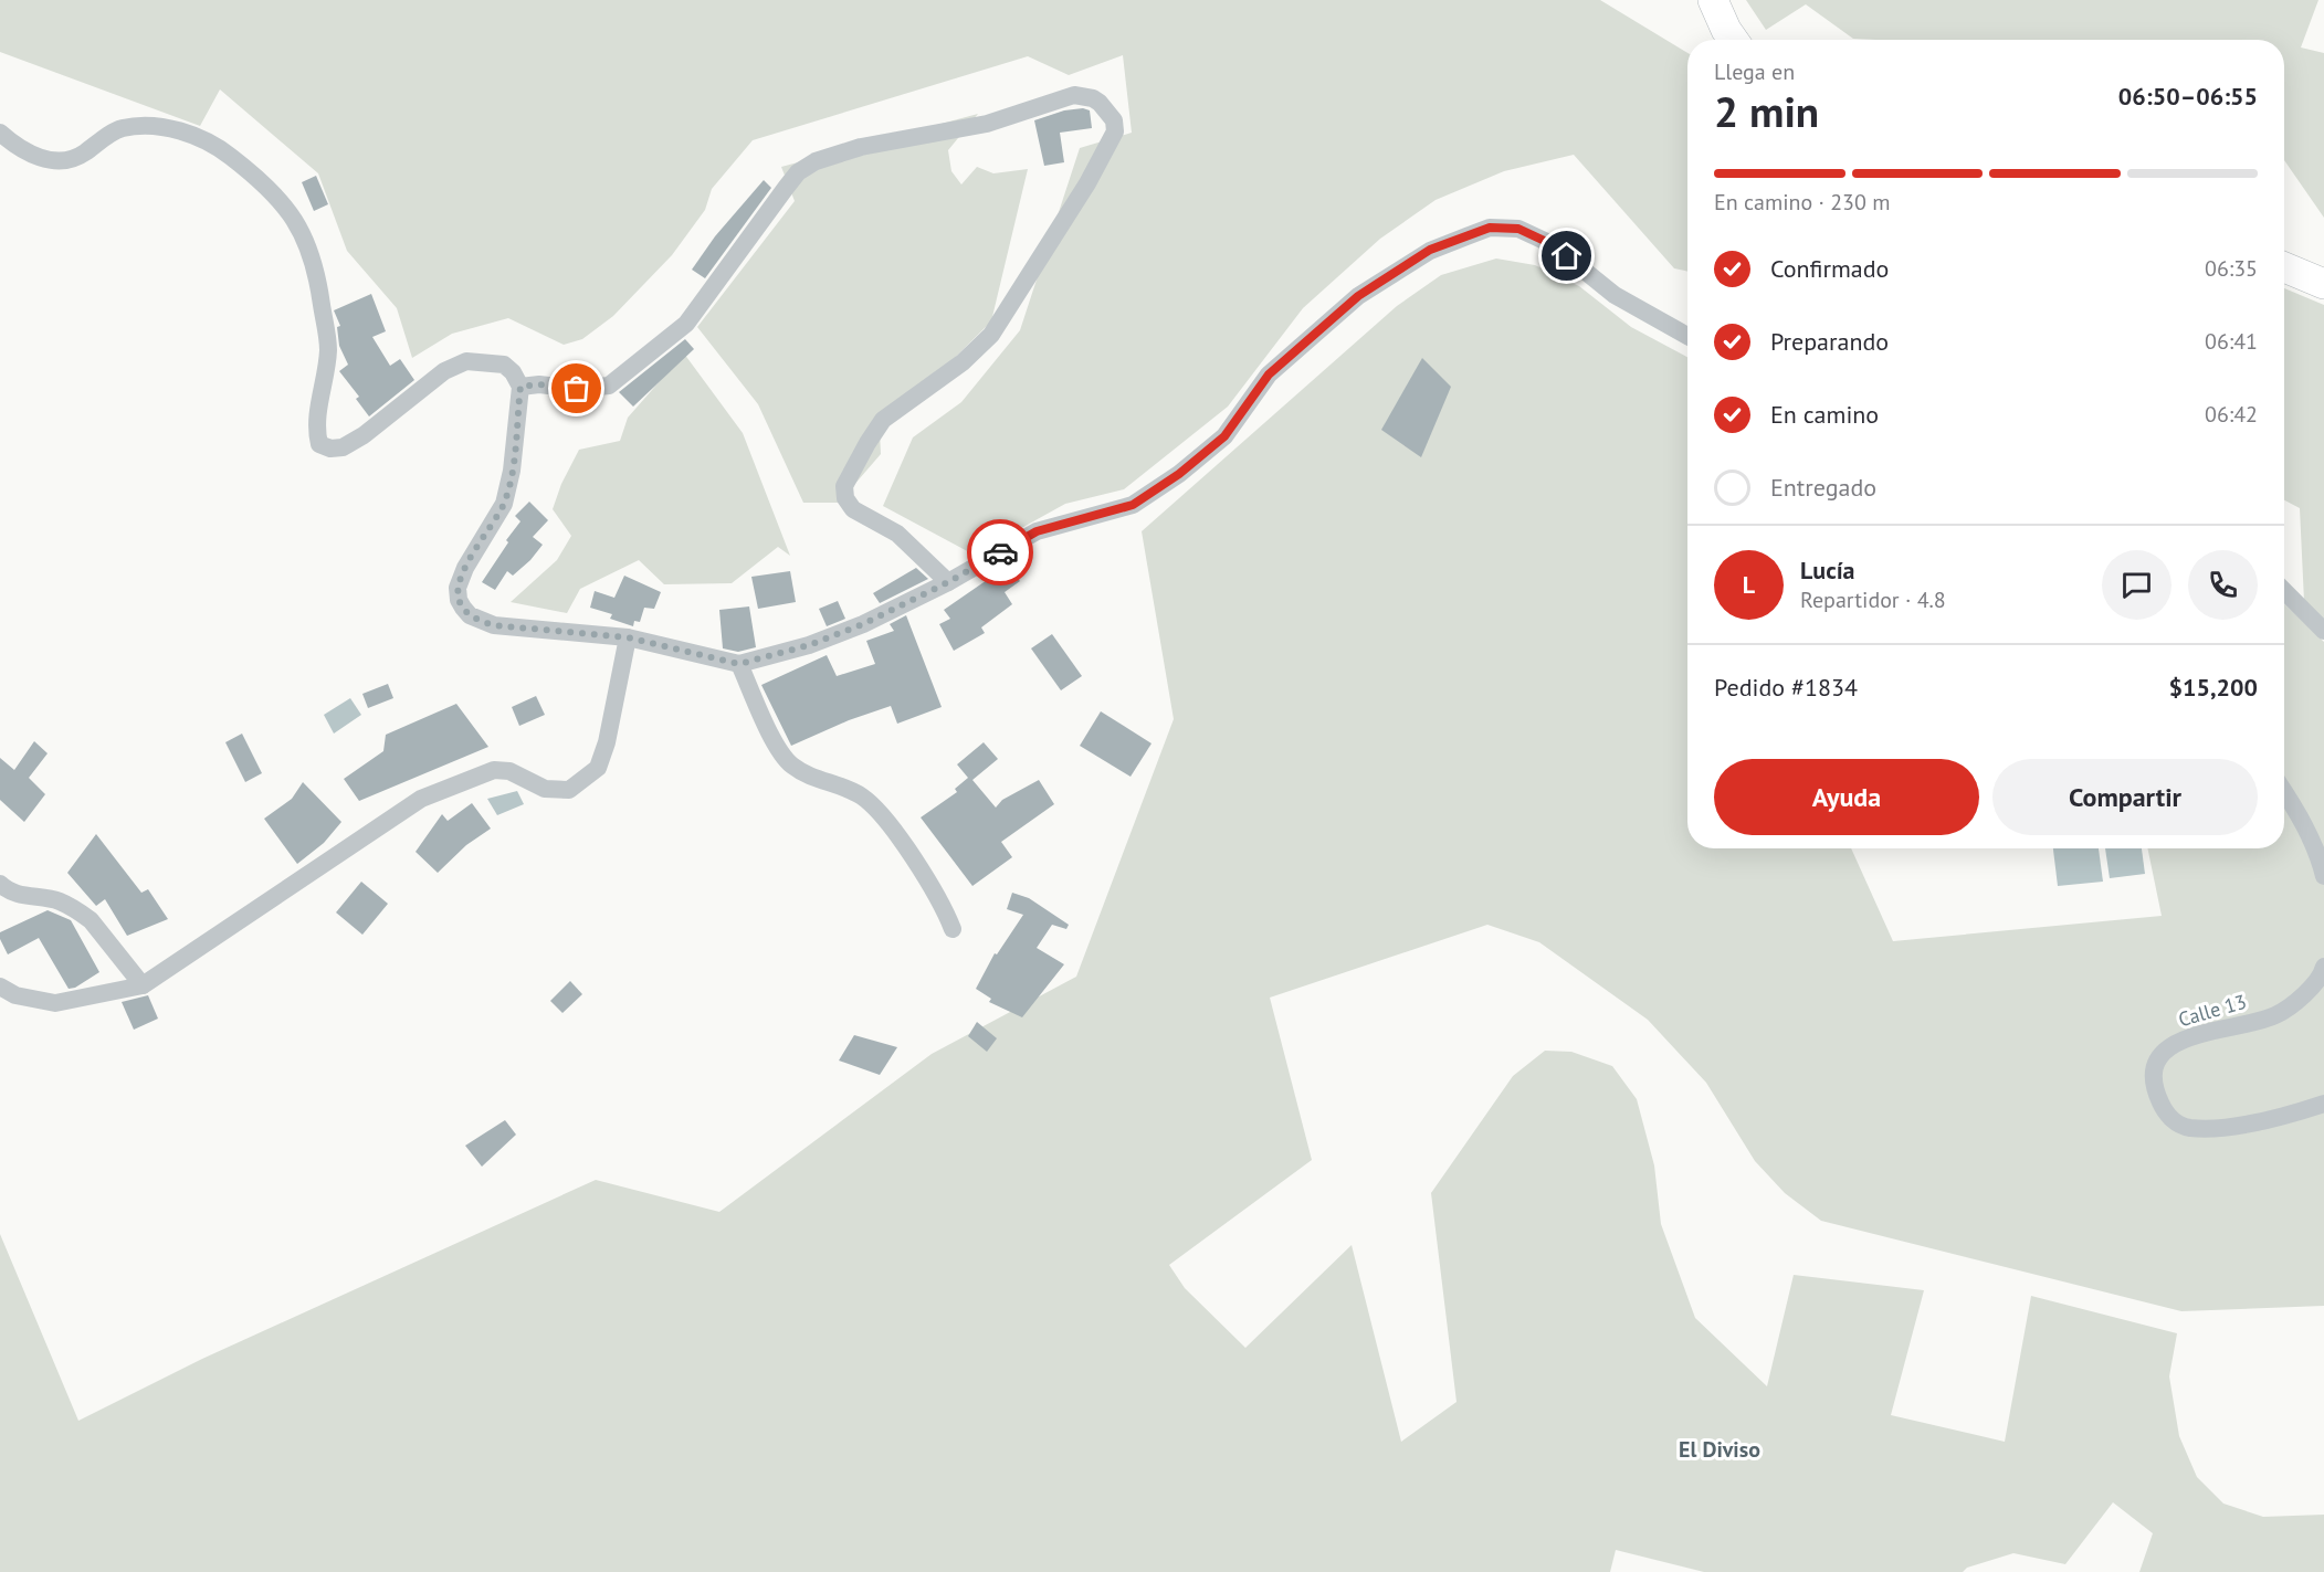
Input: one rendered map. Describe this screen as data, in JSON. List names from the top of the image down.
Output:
{
  "streets": {
    "street": ["Calle 13"]
  },
  "districts": ["El Diviso"],
  "page": {
    "heading": ["2 min", "Llega en", "06:50–06:55"],
    "panel": [
      "Lucía",
      "Repartidor · 4.8",
      "Pedido #1834",
      "$15,200"
    ],
    "bar": "En camino · 230 m",
    "list": [
      ["Confirmado", "06:35"],
      ["Preparando", "06:41"],
      ["En camino", "06:42"],
      "Entregado"
    ],
    "round": "L",
    "buttons": ["Ayuda", "Compartir"]
  }
}
